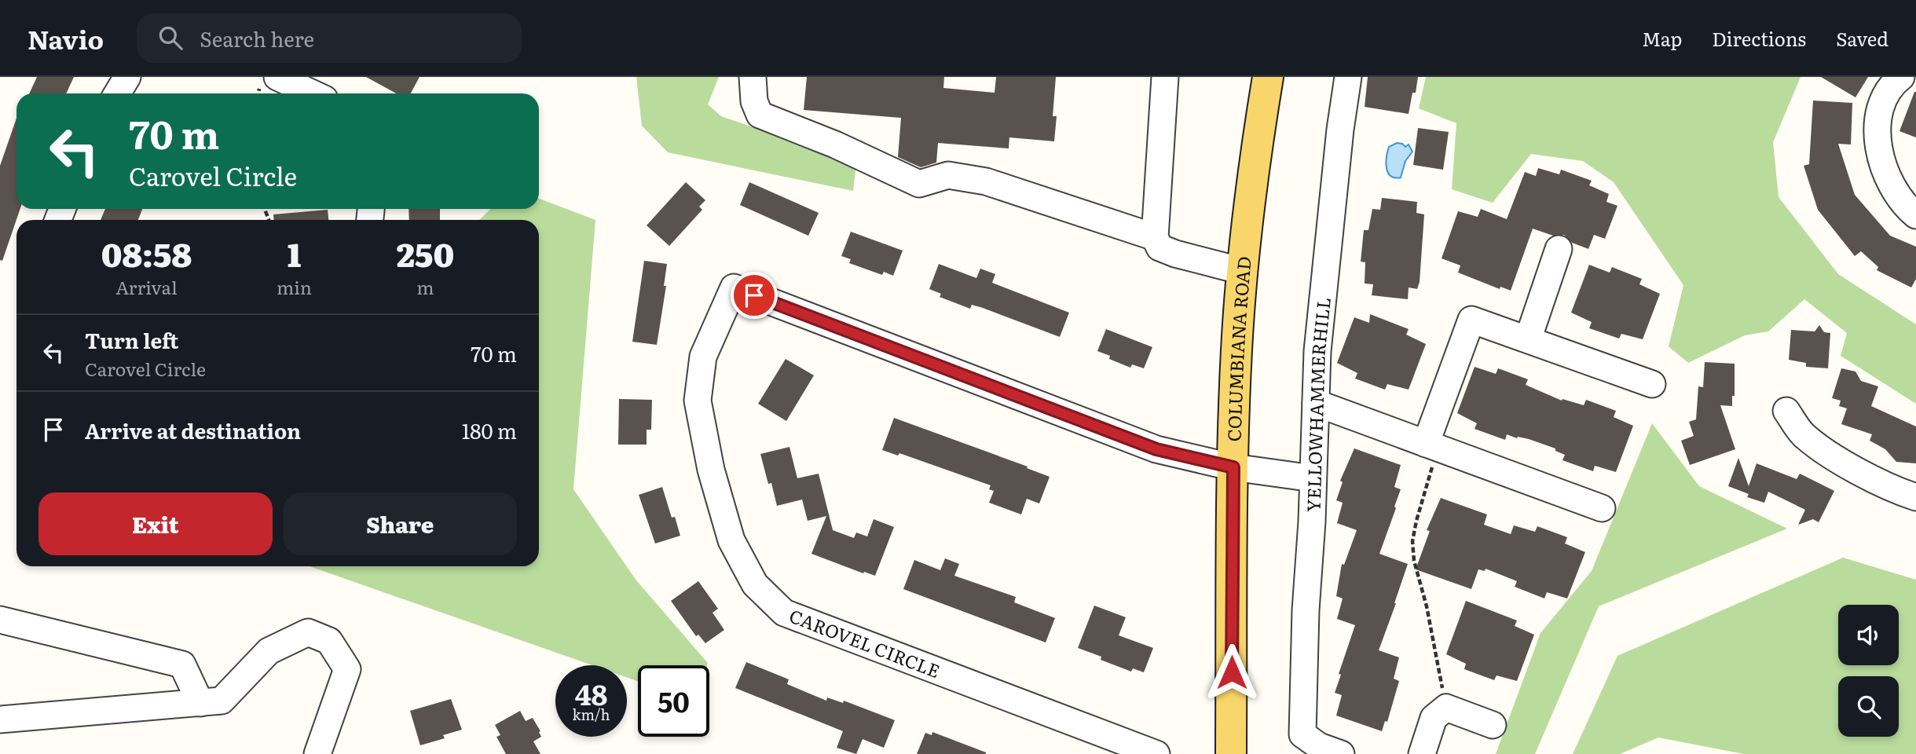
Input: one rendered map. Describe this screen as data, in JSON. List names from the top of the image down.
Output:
{
  "streets": {
    "main road": ["COLUMBIANA ROAD"],
    "street": ["YELLOWHAMMERHILL", "CAROVEL CIRCLE"]
  },
  "crossings": [
    ["COLUMBIANA ROAD", "CAROVEL CIRCLE"]
  ],
  "page": {
    "header": "Navio",
    "search": "Search here",
    "nav": ["Map", "Directions", "Saved"],
    "turn": ["70 m", "Carovel Circle"],
    "eta": [
      "08:58",
      "Arrival",
      "1",
      "min",
      "250",
      "m"
    ],
    "list": [
      {
        "name": "Turn left",
        "note": "Carovel Circle",
        "value": "70 m"
      },
      {
        "name": "Arrive at destination",
        "value": "180 m"
      }
    ],
    "buttons": ["Exit", "Share"],
    "speed": "48 km/h",
    "limit": "50"
  }
}
